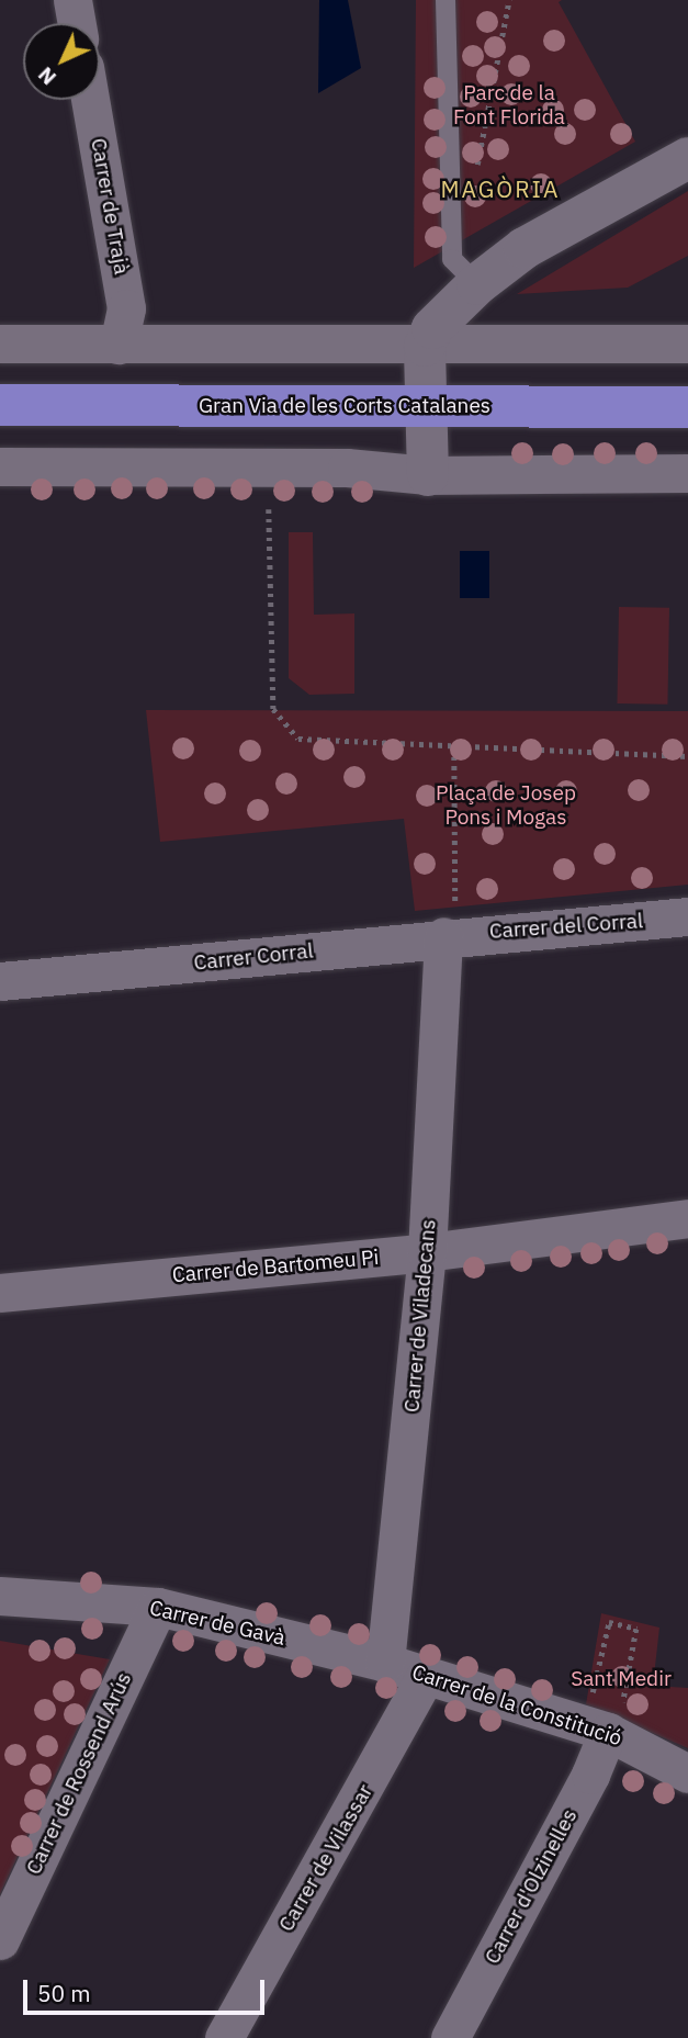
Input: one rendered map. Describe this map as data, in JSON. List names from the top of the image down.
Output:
{
  "streets": {
    "main road": ["Gran Via de les Corts Catalanes"],
    "street": [
      "Carrer de Trajà",
      "Carrer del Corral",
      "Carrer Corral",
      "Carrer de Bartomeu Pi",
      "Carrer de Viladecans",
      "Carrer de Gavà",
      "Carrer de la Constitució",
      "Carrer de Rossend Arús",
      "Carrer de Vilassar",
      "Carrer d'Olzinelles"
    ]
  },
  "crossings": [
    ["Carrer del Corral", "Carrer Corral"],
    ["Carrer del Corral", "Carrer de Viladecans"],
    ["Carrer Corral", "Carrer de Viladecans"],
    ["Carrer de Bartomeu Pi", "Carrer de Viladecans"],
    ["Carrer de Viladecans", "Carrer de Gavà"],
    ["Carrer de Viladecans", "Carrer de la Constitució"],
    ["Carrer de Gavà", "Carrer de la Constitució"],
    ["Carrer de Gavà", "Carrer de Rossend Arús"],
    ["Carrer de la Constitució", "Carrer de Vilassar"],
    ["Carrer de la Constitució", "Carrer d'Olzinelles"]
  ],
  "districts": ["MAGÒRIA"],
  "parks": ["Parc de la Font Florida", "Plaça de Josep Pons i Mogas", "Sant Medir"],
  "scale_bar": "50 m",
  "north": "bottom left"
}
